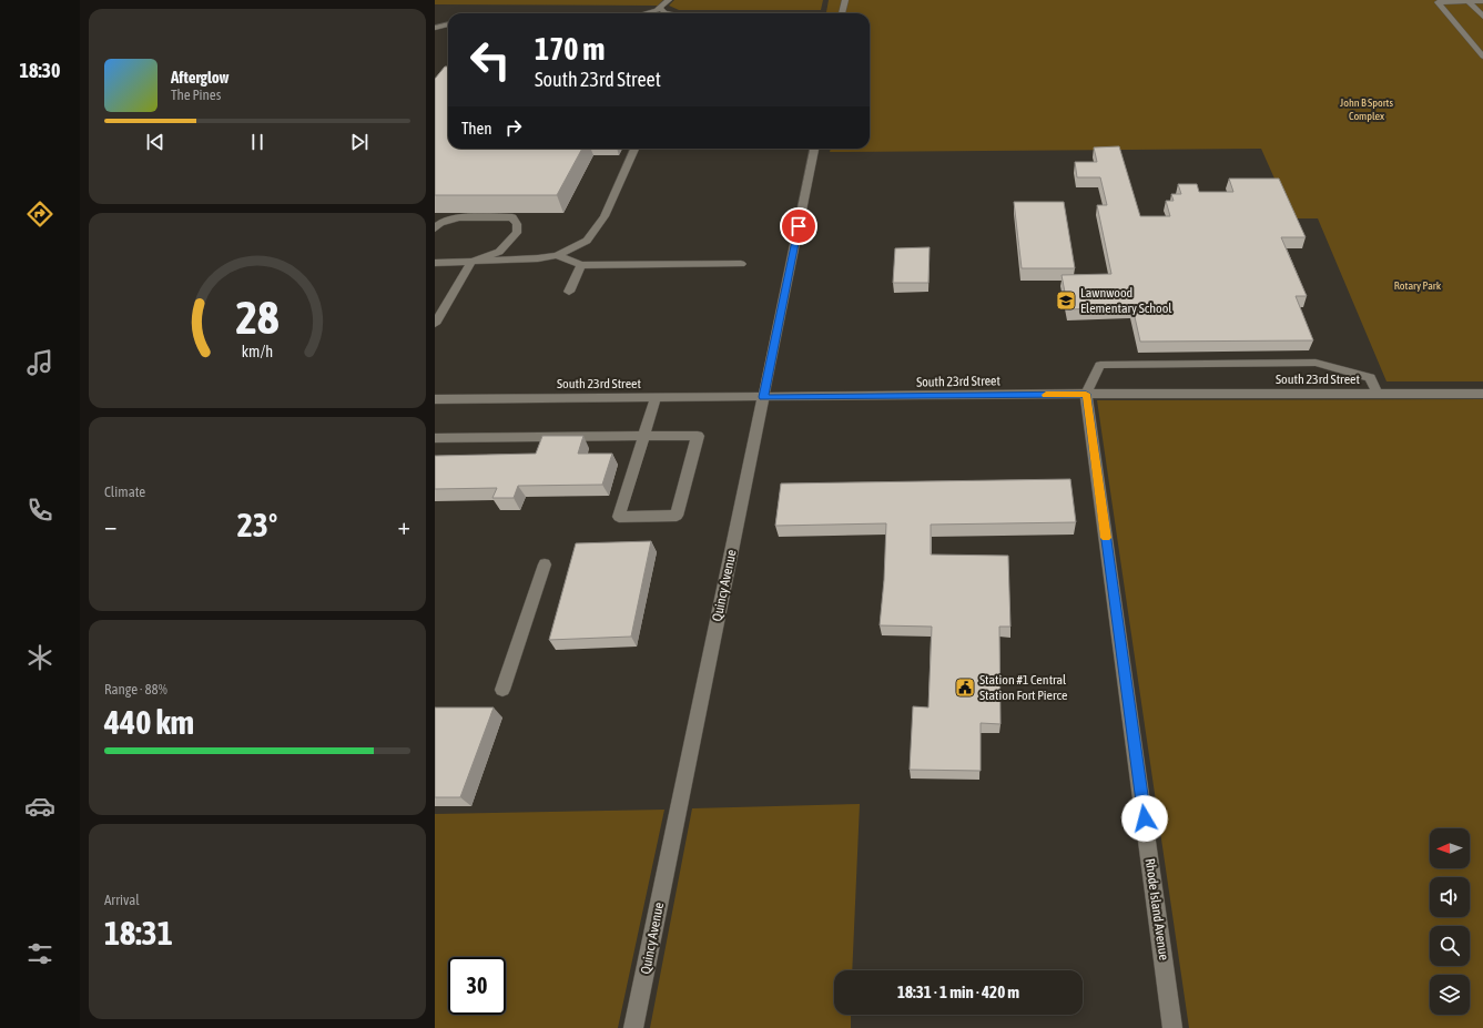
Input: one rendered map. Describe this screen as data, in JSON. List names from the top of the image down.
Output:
{
  "streets": {
    "street": ["South 23rd Street", "Quincy Avenue", "Rhode Island Avenue"]
  },
  "crossings": [
    ["South 23rd Street", "Quincy Avenue"],
    ["South 23rd Street", "Rhode Island Avenue"]
  ],
  "parks": ["John B Sports Complex", "Rotary Park"],
  "places": {
    "school or university": ["Lawnwood Elementary School"],
    "public building": ["Station #1 Central Station Fort Pierce"]
  },
  "north": "left",
  "page": {
    "tabs": "18:30",
    "turn": ["170 m", "South 23rd Street"],
    "song": ["Afterglow", "The Pines"],
    "then": "Then",
    "tile": [
      "Climate",
      ["Range · 88%", "440 km"],
      ["Arrival", "18:31"]
    ],
    "heat": ["−", "23°", "+"],
    "limit": "30",
    "trip": "18:31 · 1 min · 420 m",
    "gauge": ["28", "km/h"]
  }
}
